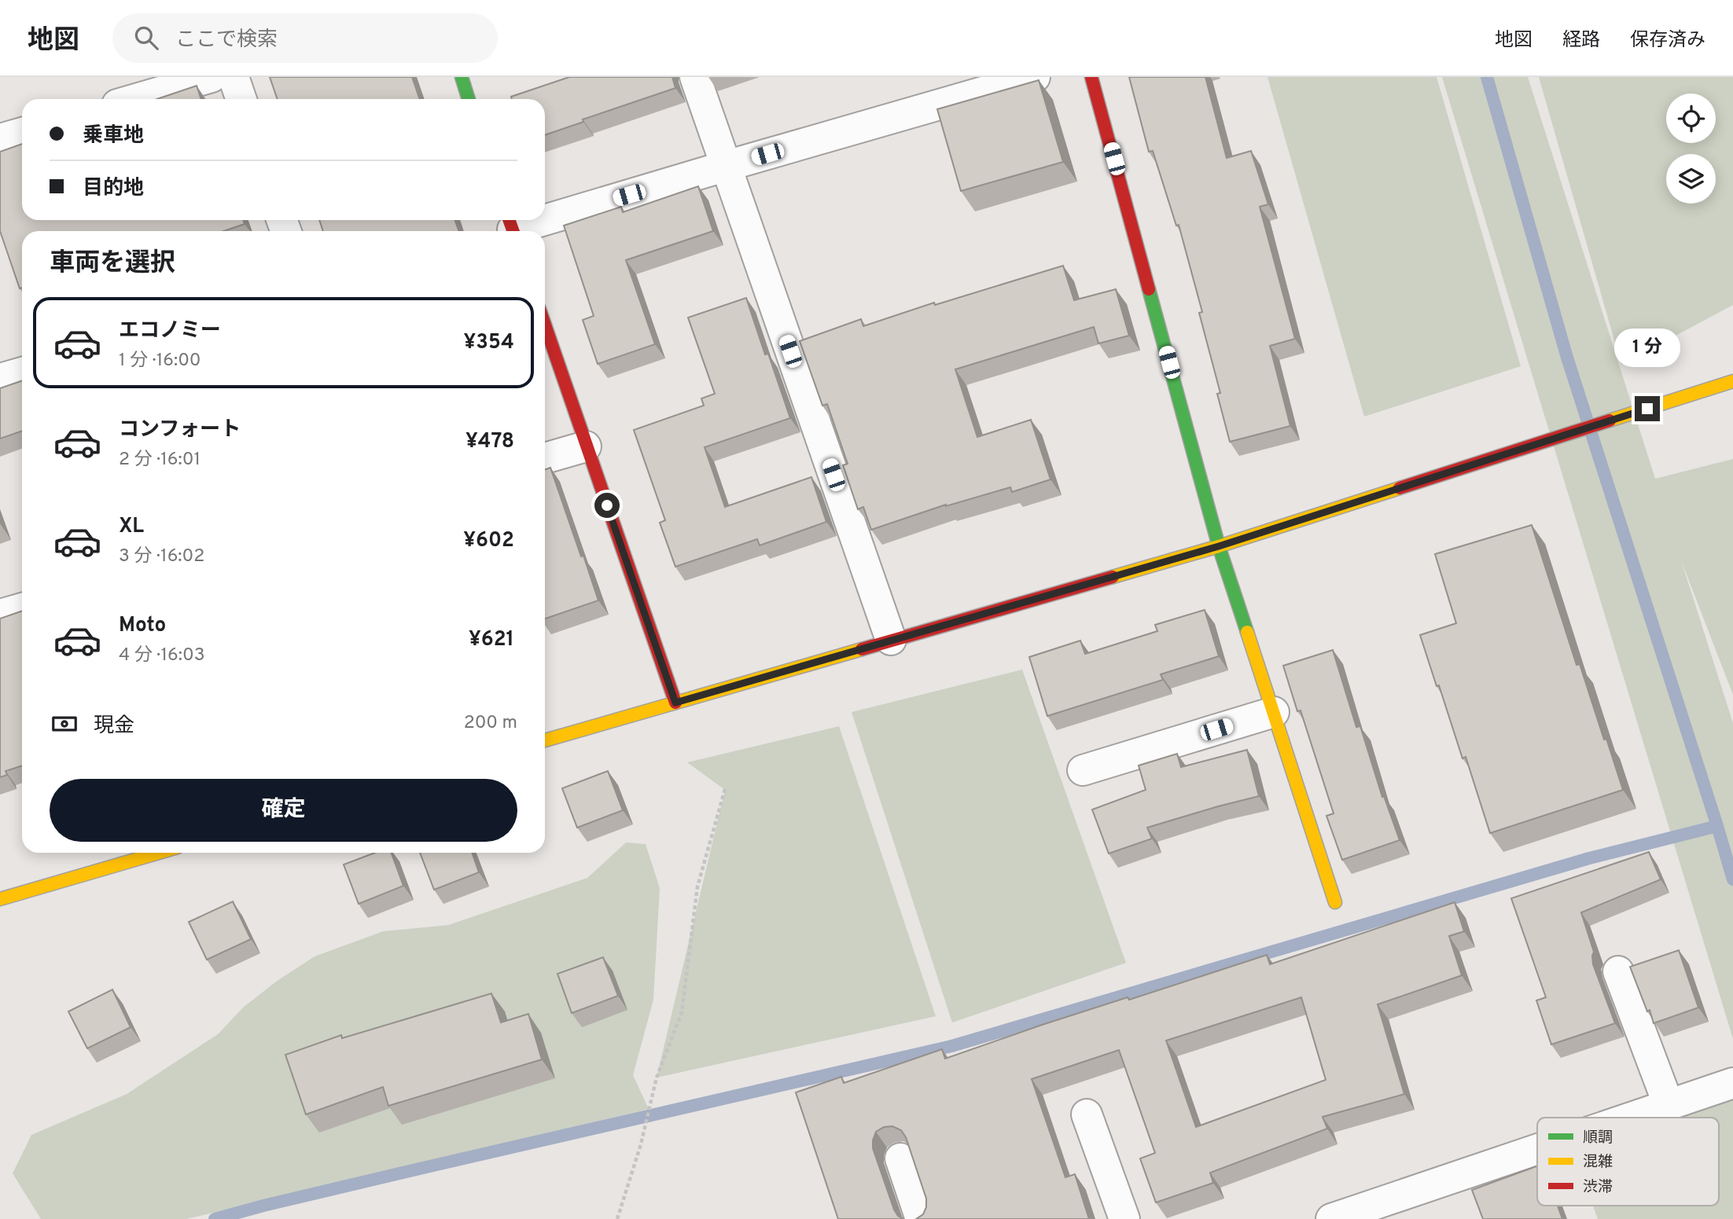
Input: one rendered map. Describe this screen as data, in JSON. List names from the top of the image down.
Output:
{
  "legend": ["順調", "混雑", "渋滞"],
  "page": {
    "header": "地図",
    "search": "ここで検索",
    "nav": ["地図", "経路", "保存済み"],
    "banner": ["乗車地", "目的地"],
    "heading": "車両を選択",
    "list": [
      {
        "name": "エコノミー",
        "note": "1 分 · 16:00",
        "value": "¥354"
      },
      {
        "name": "コンフォート",
        "note": "2 分 · 16:01",
        "value": "¥478"
      },
      {
        "name": "XL",
        "note": "3 分 · 16:02",
        "value": "¥602"
      },
      {
        "name": "Moto",
        "note": "4 分 · 16:03",
        "value": "¥621"
      }
    ],
    "bubble": "1 分",
    "pay": ["現金", "200 m"],
    "buttons": "確定"
  }
}
